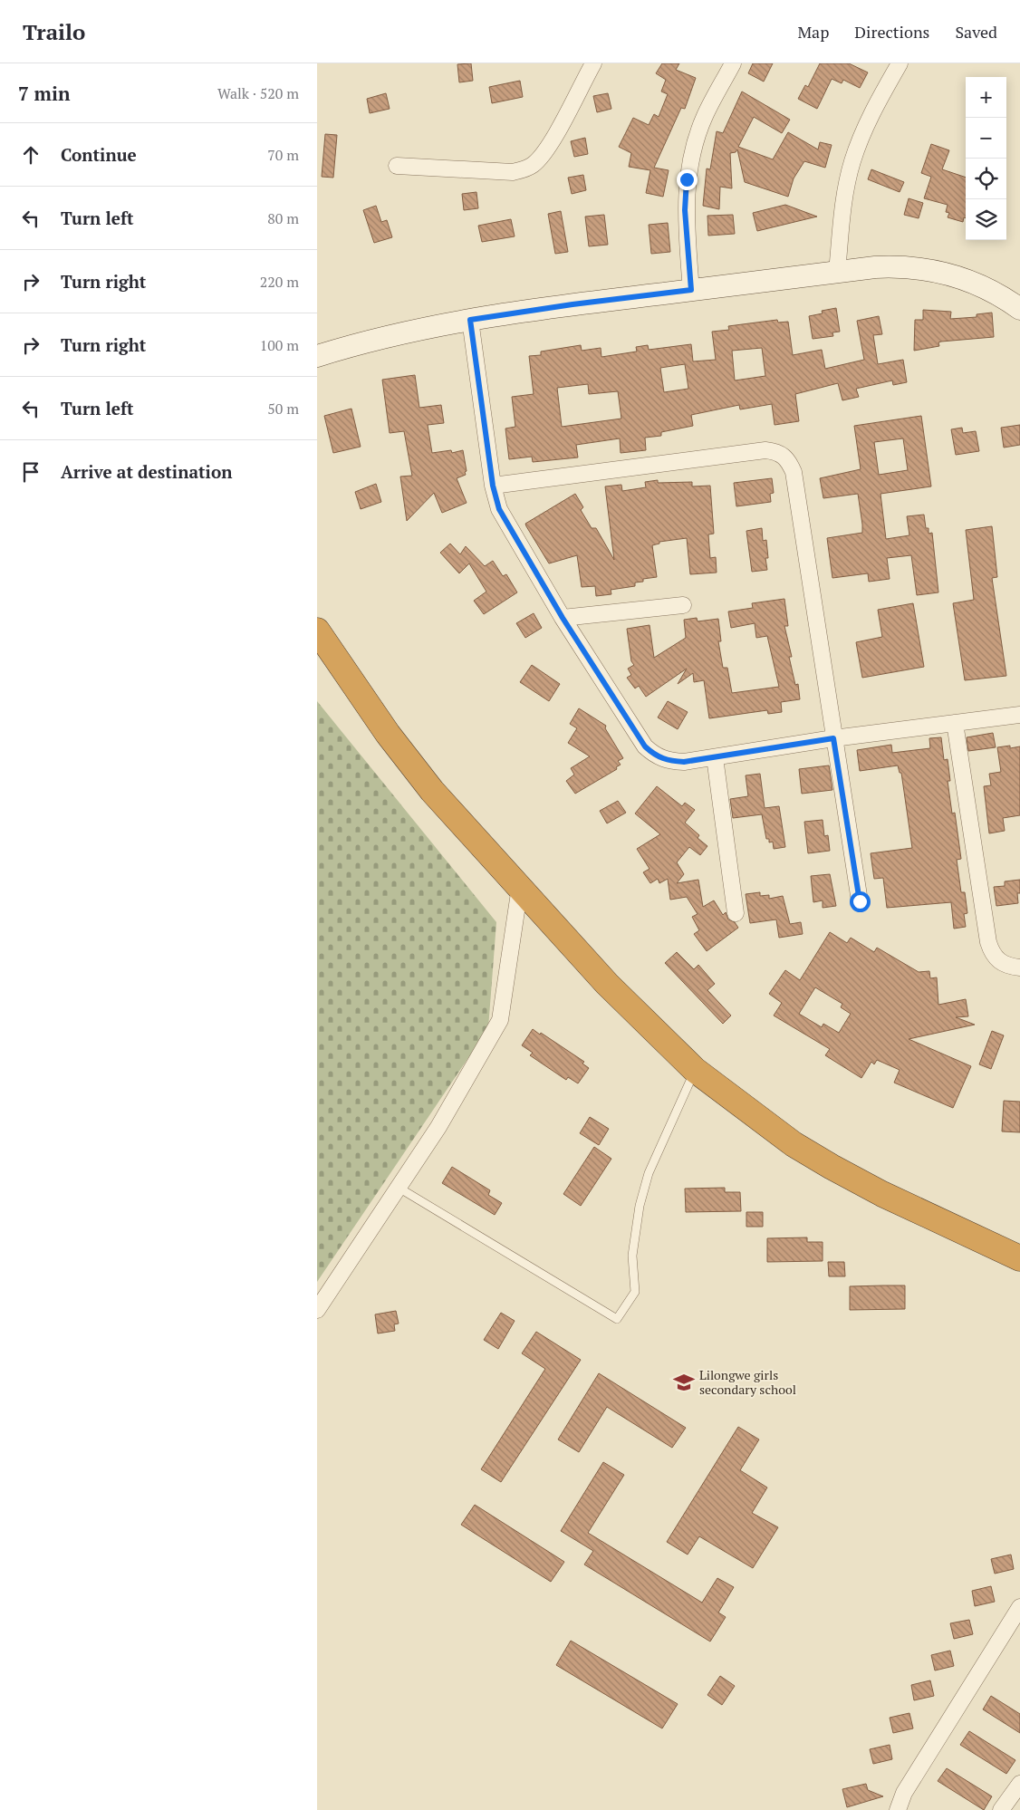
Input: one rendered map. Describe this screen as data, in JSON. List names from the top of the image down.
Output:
{
  "places": {
    "school or university": ["Lilongwe girls secondary school"]
  },
  "page": {
    "header": "Trailo",
    "nav": ["Map", "Directions", "Saved"],
    "heading": ["7 min", "Walk · 520 m"],
    "map_buttons": ["+", "−"],
    "list": [
      ["Continue", "70 m"],
      ["Turn left", "80 m"],
      ["Turn right", "220 m"],
      ["Turn right", "100 m"],
      ["Turn left", "50 m"],
      "Arrive at destination"
    ]
  }
}
